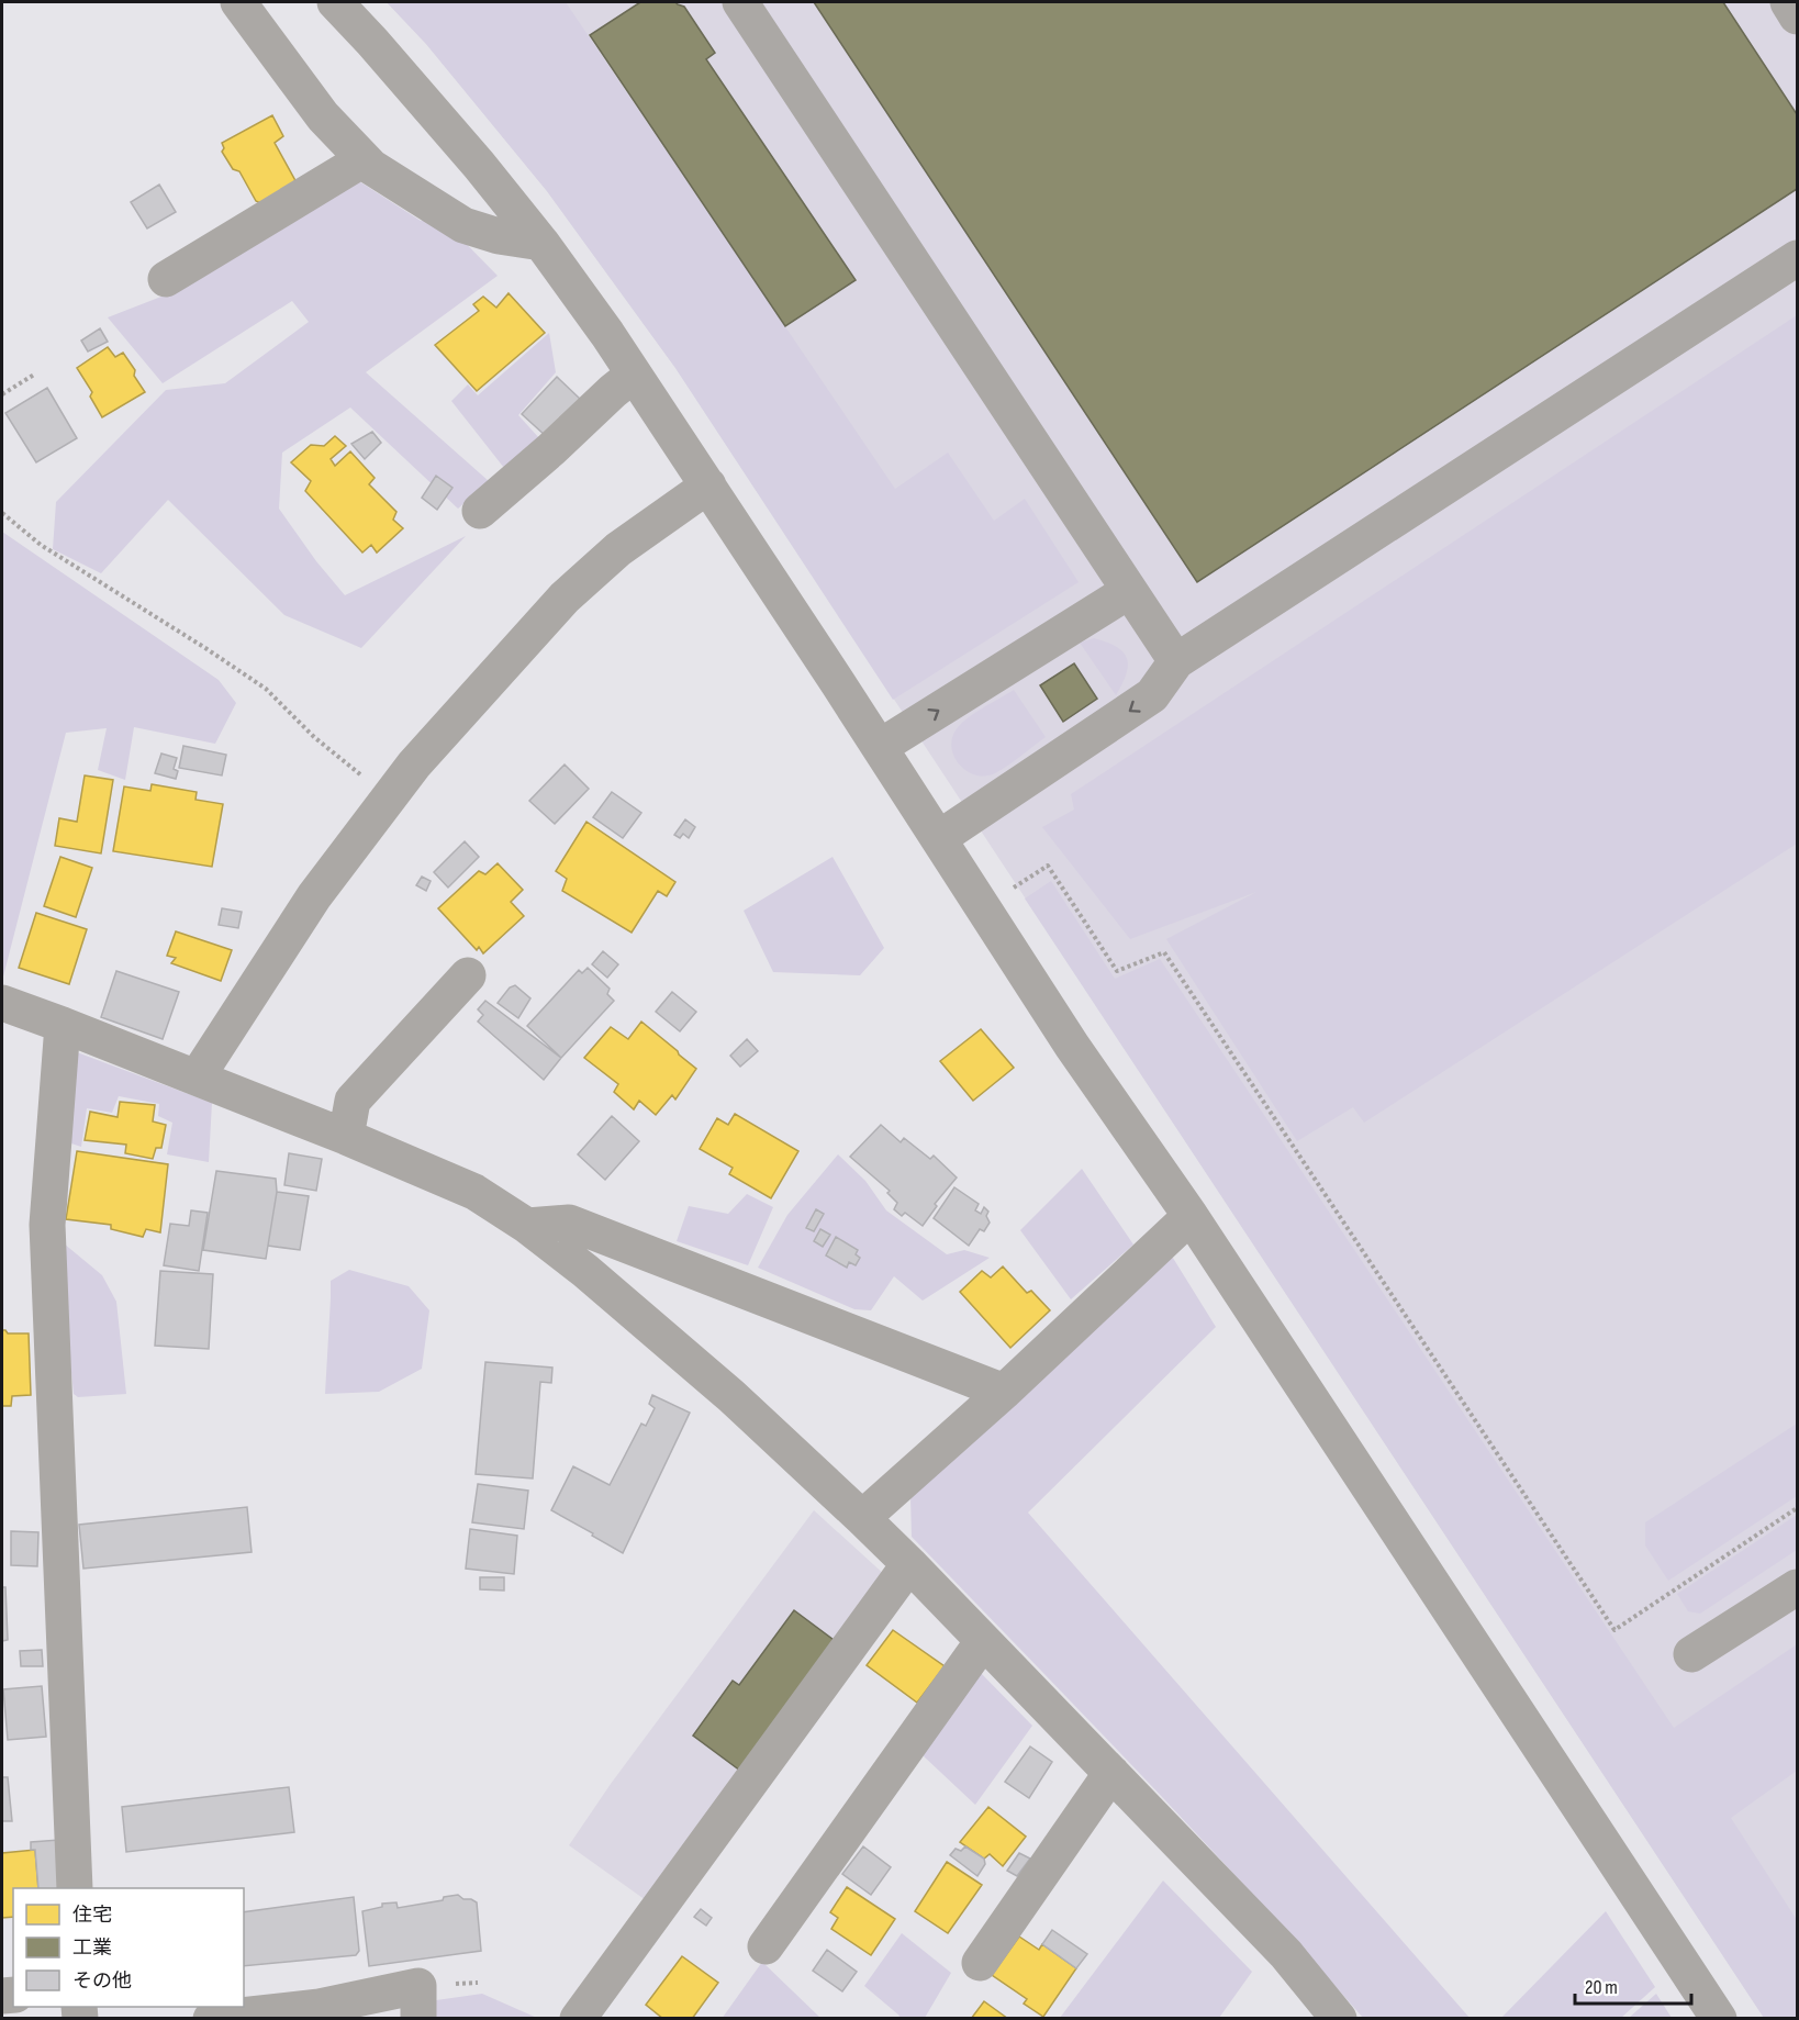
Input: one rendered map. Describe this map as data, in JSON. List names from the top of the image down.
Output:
{
  "legend": ["住宅", "工業", "その他"],
  "scale_bar": "20 m"
}
